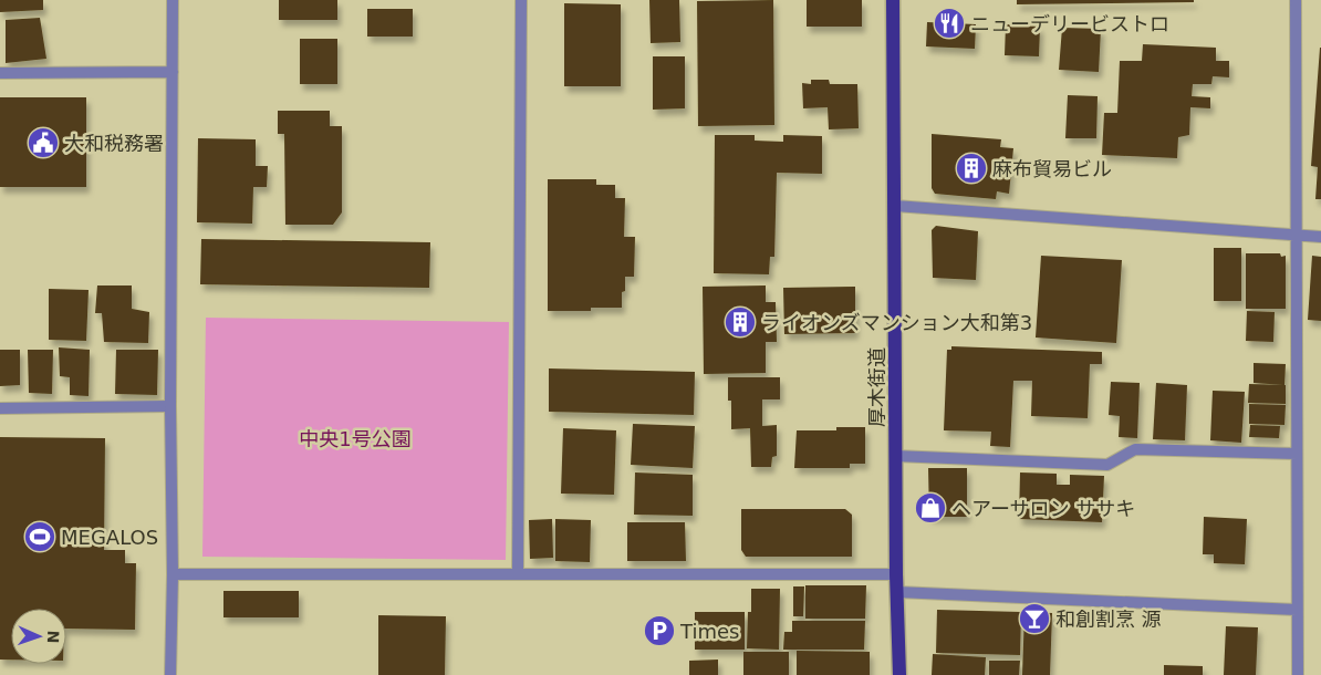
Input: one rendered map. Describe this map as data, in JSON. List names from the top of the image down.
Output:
{
  "streets": {
    "main road": ["厚木街道"]
  },
  "parks": ["中央1号公園"],
  "places": {
    "restaurant": ["ニューデリービストロ"],
    "public building": ["大和税務署"],
    "building": ["麻布貿易ビル", "ライオンズマンション大和第3"],
    "shop": ["ヘアーサロン ササキ"],
    "sports": ["MEGALOS"],
    "bar": ["和創割烹 源"],
    "parking": ["Times"]
  },
  "north": "right"
}
